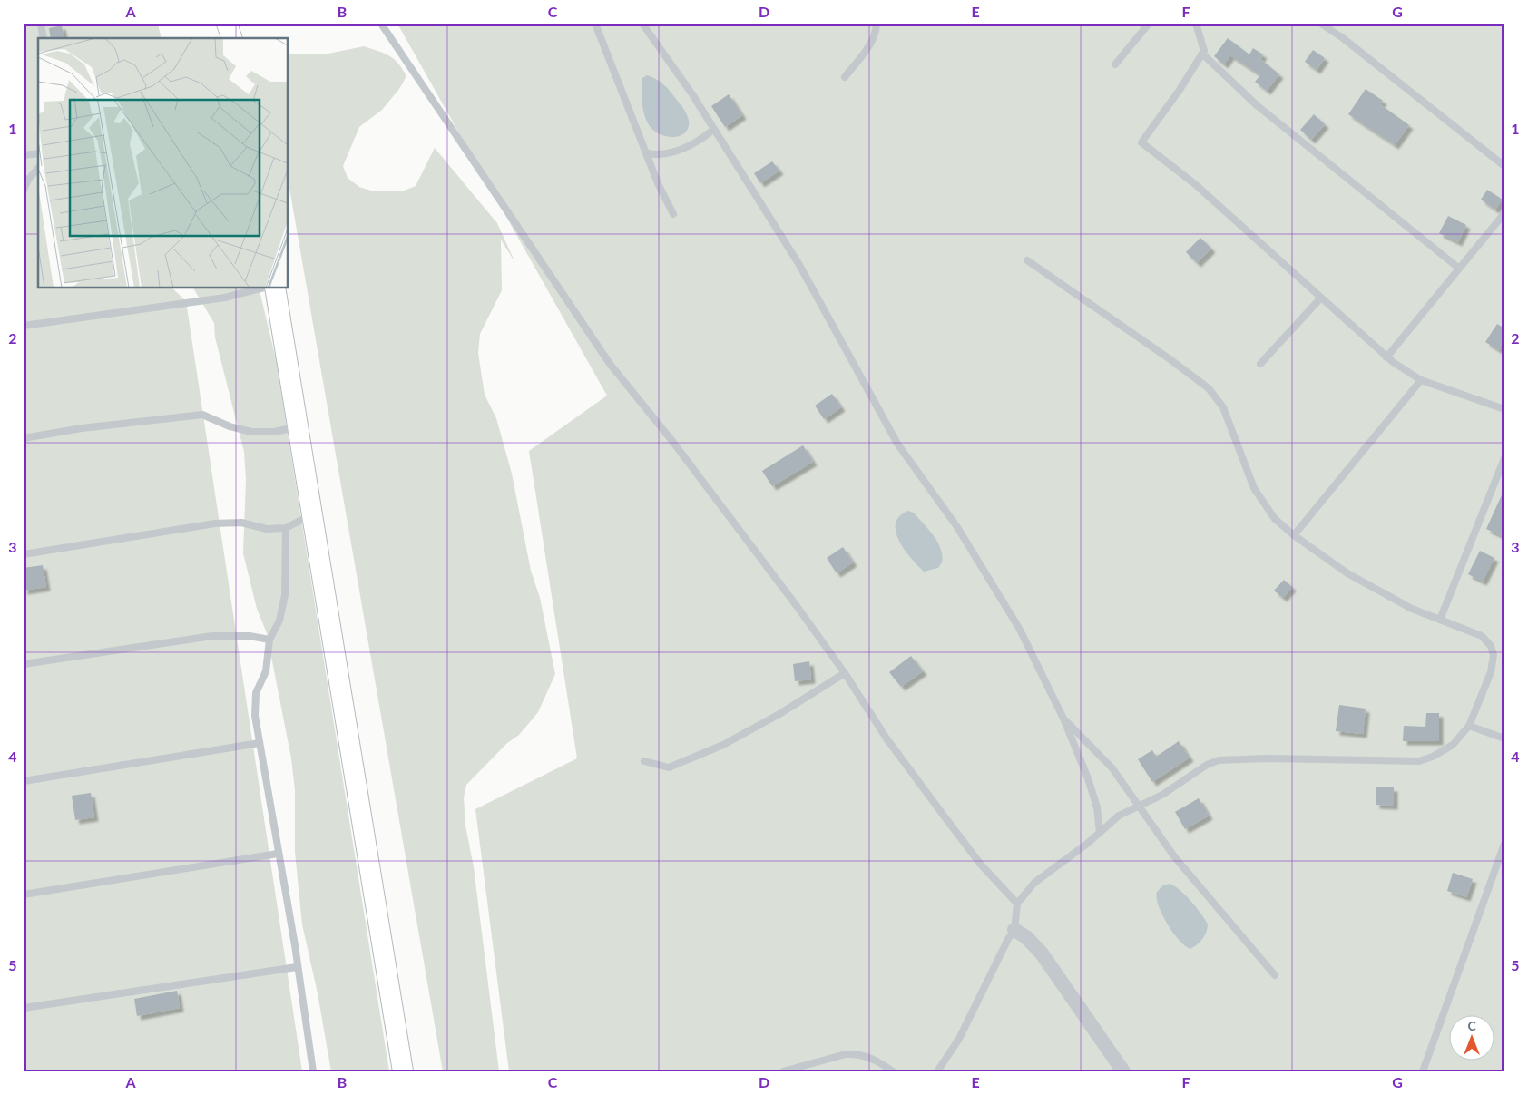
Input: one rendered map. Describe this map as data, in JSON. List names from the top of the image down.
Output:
{
  "north": "top",
  "grid": {
    "columns": [
      "A",
      "B",
      "C",
      "D",
      "E",
      "F",
      "G"
    ],
    "rows": [
      "1",
      "2",
      "3",
      "4",
      "5"
    ]
  }
}
